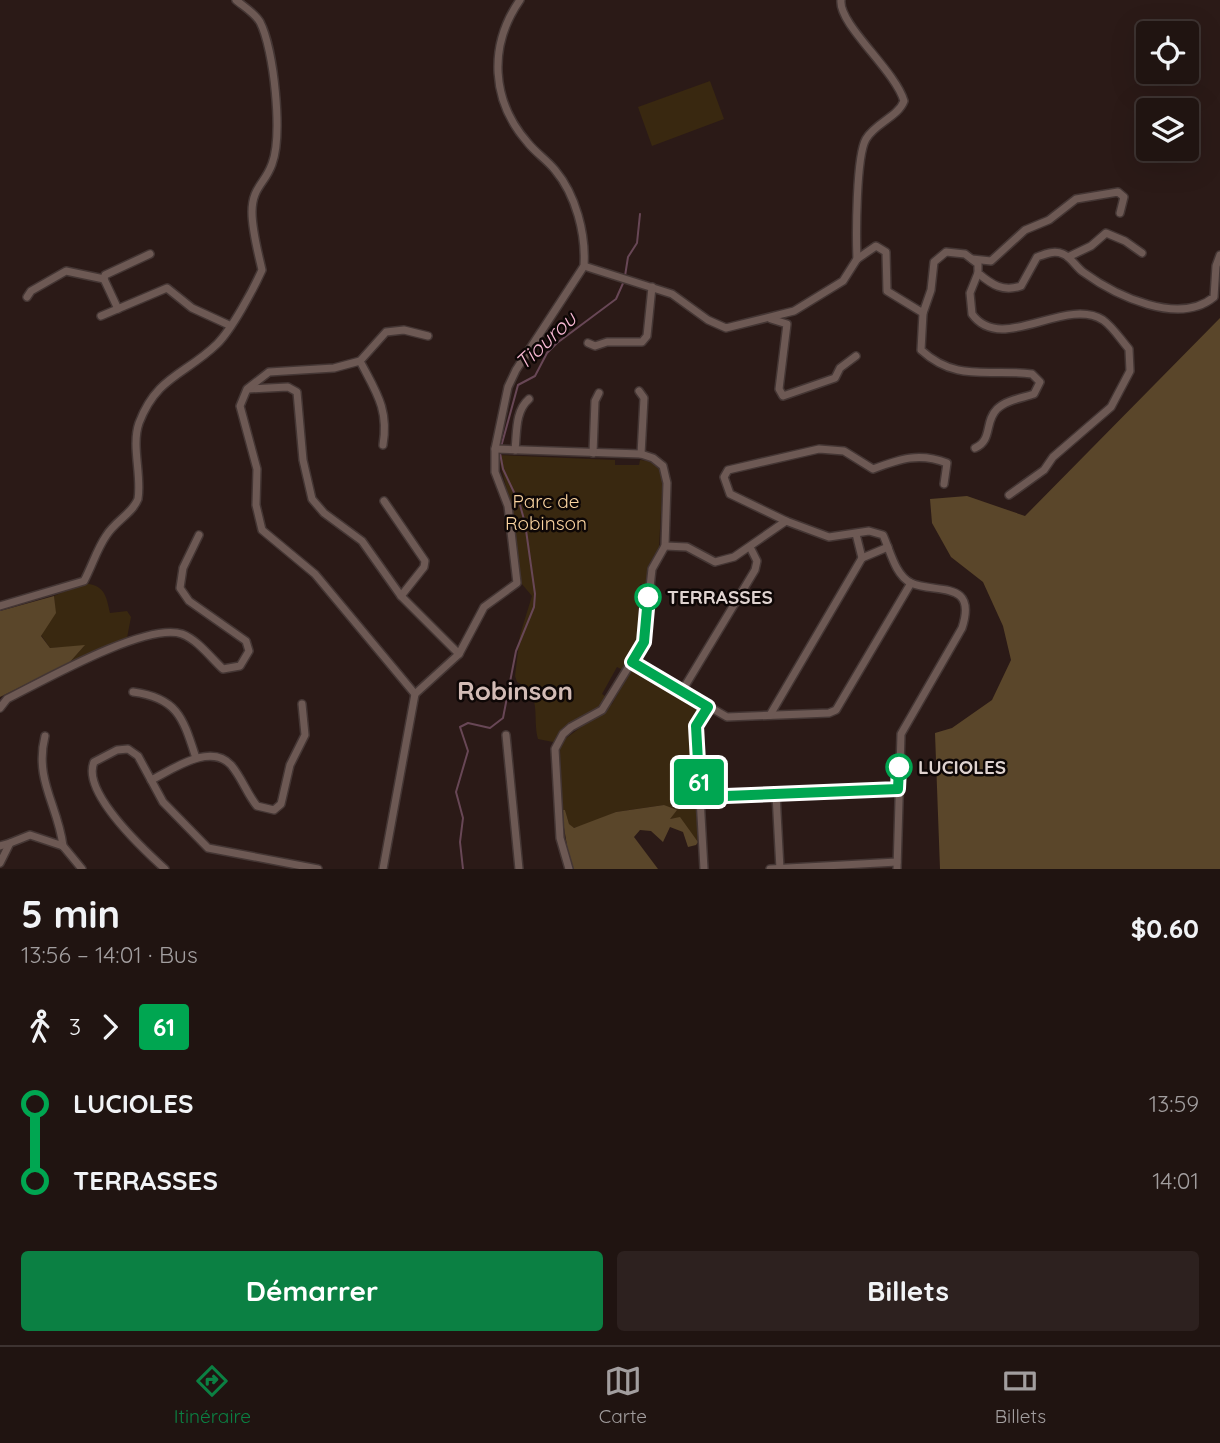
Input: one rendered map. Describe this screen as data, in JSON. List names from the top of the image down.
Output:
{
  "districts": ["Robinson"],
  "water": ["Tiourou"],
  "parks": ["Parc de Robinson"],
  "places": ["TERRASSES", "LUCIOLES"],
  "lines": ["bus line 61"],
  "page": {
    "on_map": "61",
    "heading": ["5 min", "13:56 – 14:01 · Bus", "$0.60"],
    "legs": ["3", "61"],
    "list": [
      {
        "name": "LUCIOLES",
        "value": "13:59"
      },
      {
        "name": "TERRASSES",
        "value": "14:01"
      }
    ],
    "buttons": ["Démarrer", "Billets"],
    "tabs": ["Itinéraire", "Carte", "Billets"]
  }
}
